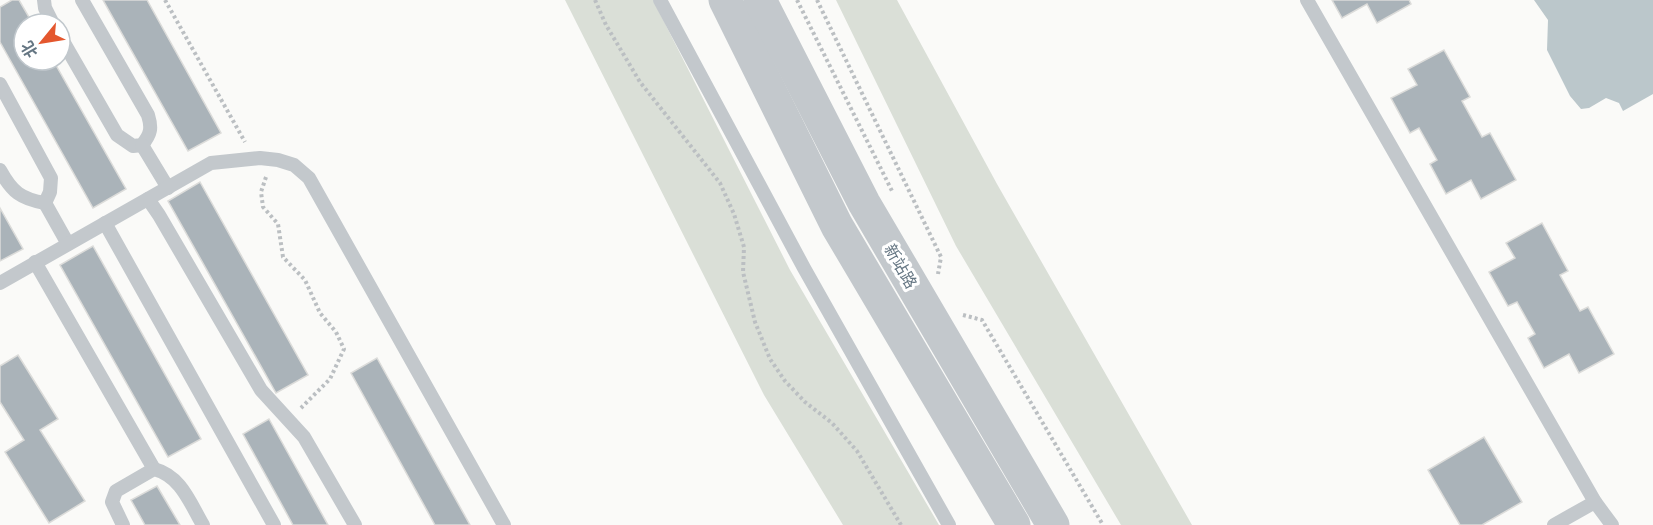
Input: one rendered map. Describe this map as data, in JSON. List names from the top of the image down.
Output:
{
  "streets": {
    "street": ["新站路"]
  },
  "north": "bottom left"
}
